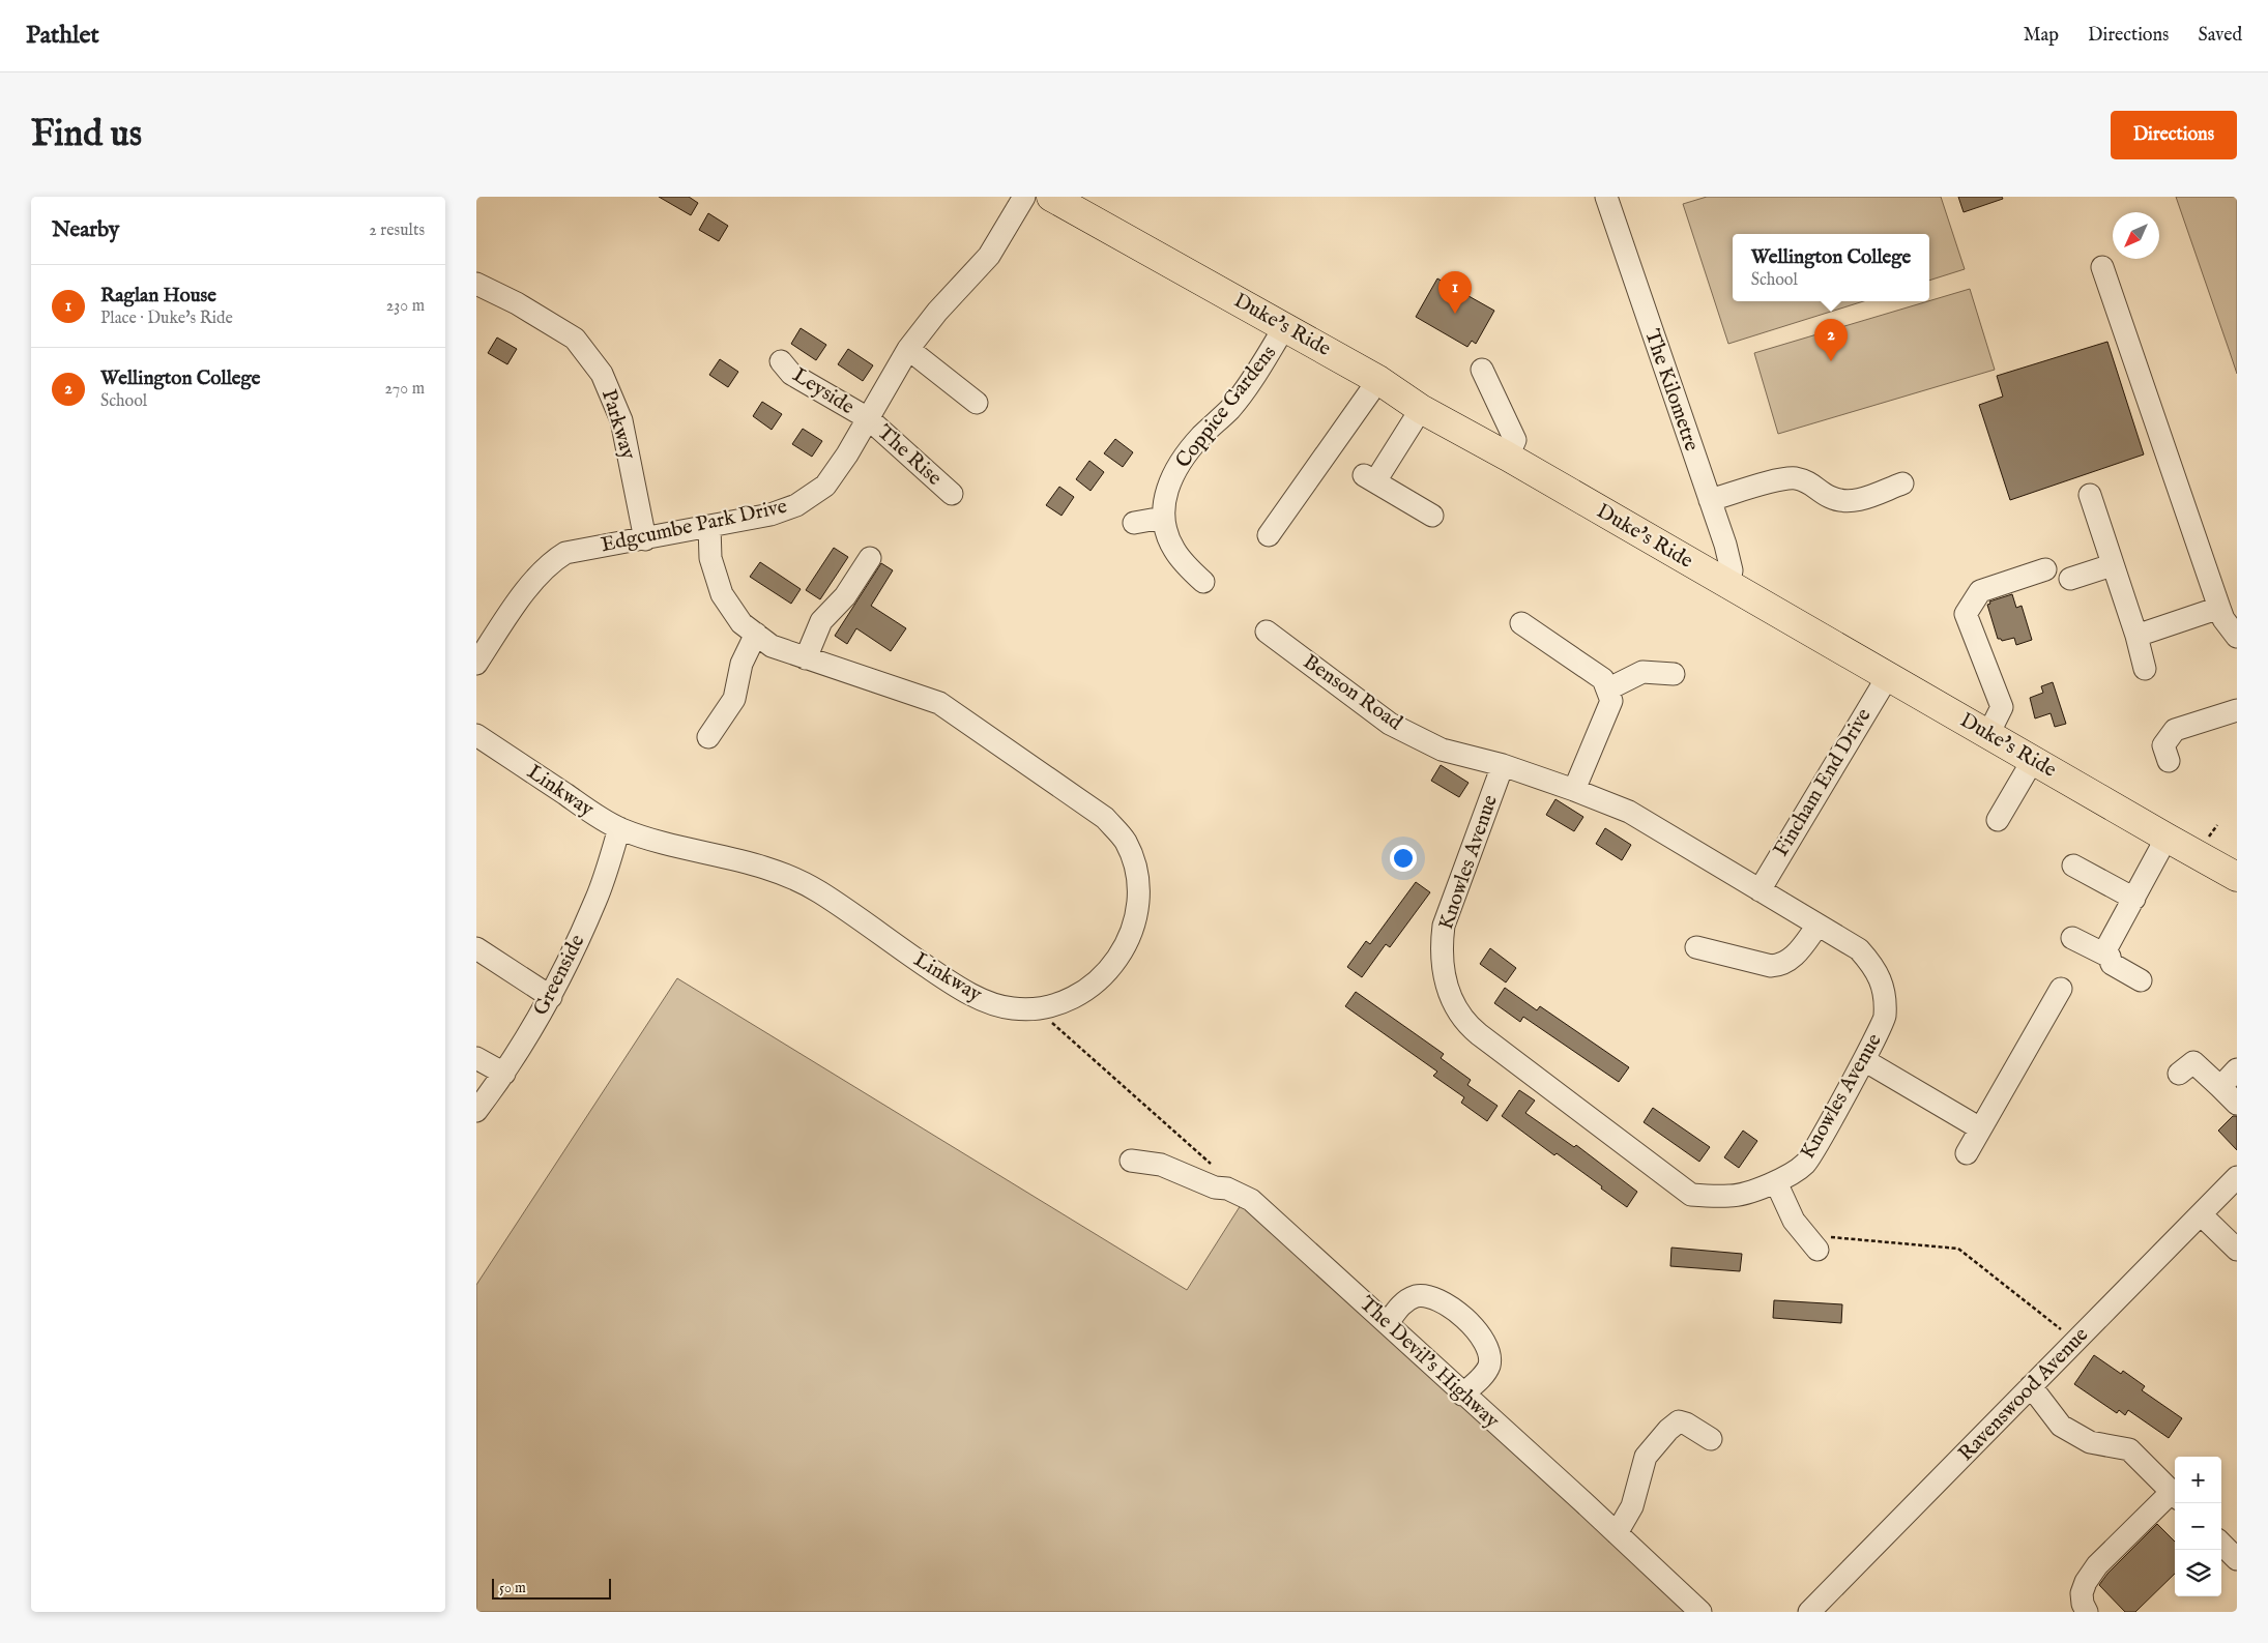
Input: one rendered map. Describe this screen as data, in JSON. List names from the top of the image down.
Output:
{
  "streets": {
    "main road": ["Duke's Ride"],
    "street": [
      "The Kilometre",
      "Leyside",
      "Coppice Gardens",
      "Parkway",
      "The Rise",
      "Edgcumbe Park Drive",
      "Benson Road",
      "Fincham End Drive",
      "Linkway",
      "Knowles Avenue",
      "Greenside",
      "The Devil's Highway",
      "Ravenswood Avenue"
    ]
  },
  "crossings": [
    ["Duke's Ride", "The Kilometre"],
    ["Duke's Ride", "Coppice Gardens"],
    ["Duke's Ride", "Fincham End Drive"],
    ["Leyside", "The Rise"],
    ["Leyside", "Edgcumbe Park Drive"],
    ["Parkway", "Edgcumbe Park Drive"],
    ["The Rise", "Edgcumbe Park Drive"],
    ["Edgcumbe Park Drive", "Linkway"],
    ["Benson Road", "Knowles Avenue"],
    ["Fincham End Drive", "Knowles Avenue"],
    ["Linkway", "Greenside"]
  ],
  "scale_bar": "50 m",
  "north": "bottom left",
  "page": {
    "header": "Pathlet",
    "nav": ["Map", "Directions", "Saved"],
    "buttons": "Directions",
    "title": "Find us",
    "heading": ["Nearby", "2 results"],
    "popup": ["Wellington College", "School"],
    "list": [
      {
        "mark": "1",
        "name": "Raglan House",
        "note": "Place · Duke's Ride",
        "value": "230 m"
      },
      {
        "mark": "2",
        "name": "Wellington College",
        "note": "School",
        "value": "270 m"
      }
    ],
    "pins": ["1", "2"],
    "map_buttons": ["+", "−"],
    "scale": "50 m"
  }
}
